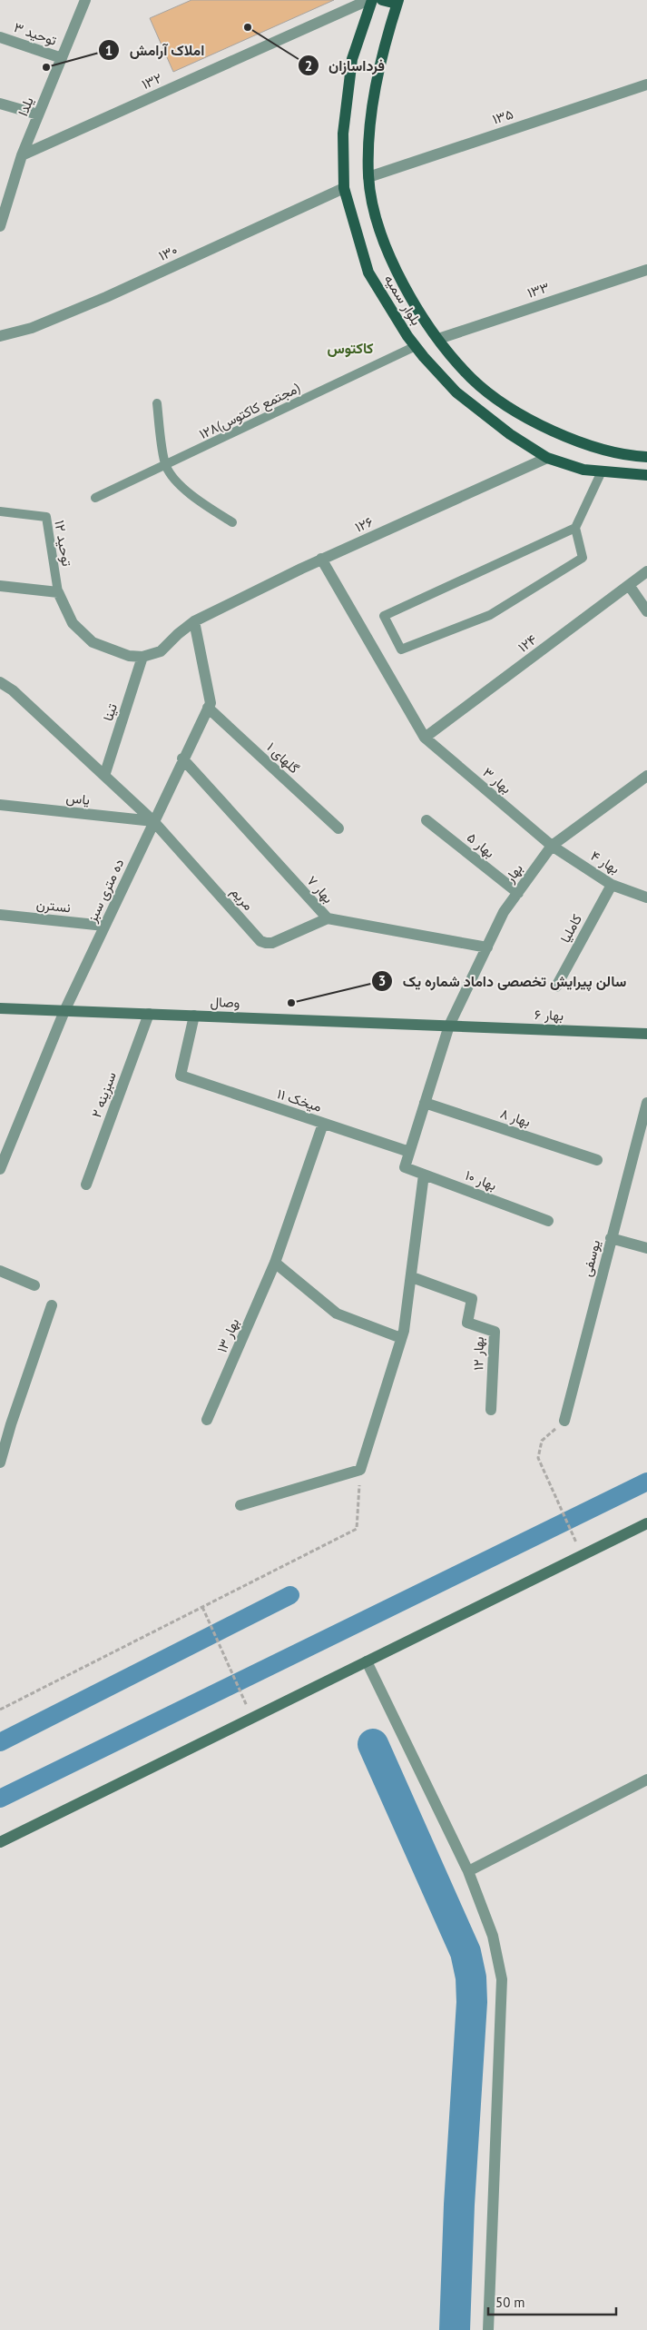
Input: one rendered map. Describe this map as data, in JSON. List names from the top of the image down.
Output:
{
  "streets": {
    "main road": ["بلوار سمیه", "وصال", "بهار ۶"],
    "street": [
      "توحید ۳",
      "۱۳۲",
      "یلدا",
      "۱۳۵",
      "۱۳۰",
      "۱۳۳",
      "۱۲۶",
      "۱۲۴",
      "تینا",
      "گلهای ۱",
      "بهار ۳",
      "یاس",
      "بهار ۵",
      "بهار ۴",
      "بهار",
      "بهار ۷",
      "ده متری سبز",
      "مریم",
      "نسترن",
      "کاملیا",
      "سبزینه ۲",
      "میخک ۱۱",
      "بهار ۸",
      "بهار ۱۰",
      "یوسفی",
      "بهار ۱۳",
      "بهار ۱۲"
    ],
    "lane": ["۱۲۸(مجتمع کاکتوس)", "توحید ۱۲"]
  },
  "crossings": [
    ["توحید ۳", "یلدا"],
    ["۱۳۲", "یلدا"],
    ["۱۳۵", "بلوار سمیه"],
    ["۱۳۰", "بلوار سمیه"],
    ["۱۳۳", "بلوار سمیه"],
    ["بلوار سمیه", "۱۲۸(مجتمع کاکتوس)"],
    ["بلوار سمیه", "۱۲۶"],
    ["۱۲۶", "تینا"],
    ["۱۲۶", "بهار ۳"],
    ["۱۲۶", "ده متری سبز"],
    ["۱۲۴", "بهار ۳"],
    ["تینا", "مریم"],
    ["گلهای ۱", "ده متری سبز"],
    ["بهار ۳", "بهار ۴"],
    ["بهار ۳", "بهار"],
    ["یاس", "ده متری سبز"],
    ["یاس", "مریم"],
    ["بهار ۵", "بهار"],
    ["بهار ۴", "بهار"],
    ["بهار ۴", "کاملیا"],
    ["بهار", "بهار ۷"],
    ["بهار", "وصال"],
    ["بهار", "بهار ۶"],
    ["بهار", "میخک ۱۱"],
    ["بهار", "بهار ۸"],
    ["بهار", "بهار ۱۰"],
    ["بهار ۷", "ده متری سبز"],
    ["بهار ۷", "مریم"],
    ["ده متری سبز", "مریم"],
    ["ده متری سبز", "نسترن"],
    ["ده متری سبز", "وصال"],
    ["وصال", "بهار ۶"],
    ["وصال", "سبزینه ۲"],
    ["وصال", "میخک ۱۱"],
    ["میخک ۱۱", "بهار ۱۳"]
  ],
  "districts": ["کاکتوس"],
  "places": ["فرداسازان", "املاک آرامش", "سالن پیرایش تخصصی داماد شماره یک"],
  "scale_bar": "50 m"
}
